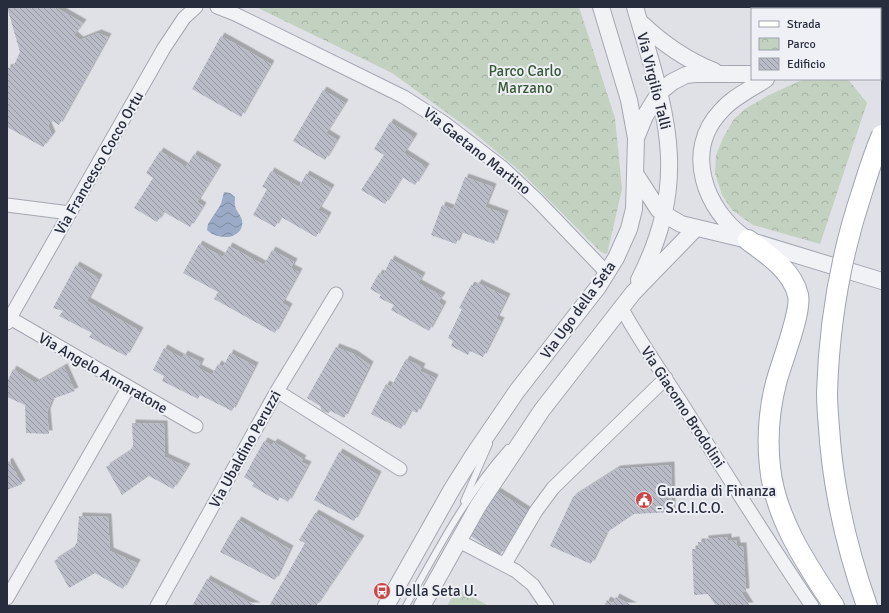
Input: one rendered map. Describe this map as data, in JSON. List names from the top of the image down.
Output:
{
  "streets": {
    "street": [
      "Via Virgilio Talli",
      "Via Gaetano Martino",
      "Via Francesco Cocco Ortu",
      "Via Ugo della Seta",
      "Via Angelo Annaratone",
      "Via Giacomo Brodolini",
      "Via Ubaldino Peruzzi"
    ]
  },
  "crossings": [
    ["Via Virgilio Talli", "Via Ugo della Seta"],
    ["Via Gaetano Martino", "Via Ugo della Seta"],
    ["Via Francesco Cocco Ortu", "Via Angelo Annaratone"],
    ["Via Ugo della Seta", "Via Giacomo Brodolini"]
  ],
  "parks": ["Parco Carlo Marzano"],
  "places": {
    "public building": ["Guardia di Finanza - S.C.I.C.O."],
    "bus stop": ["Della Seta U."]
  },
  "legend": ["Strada", "Parco", "Edificio"]
}
